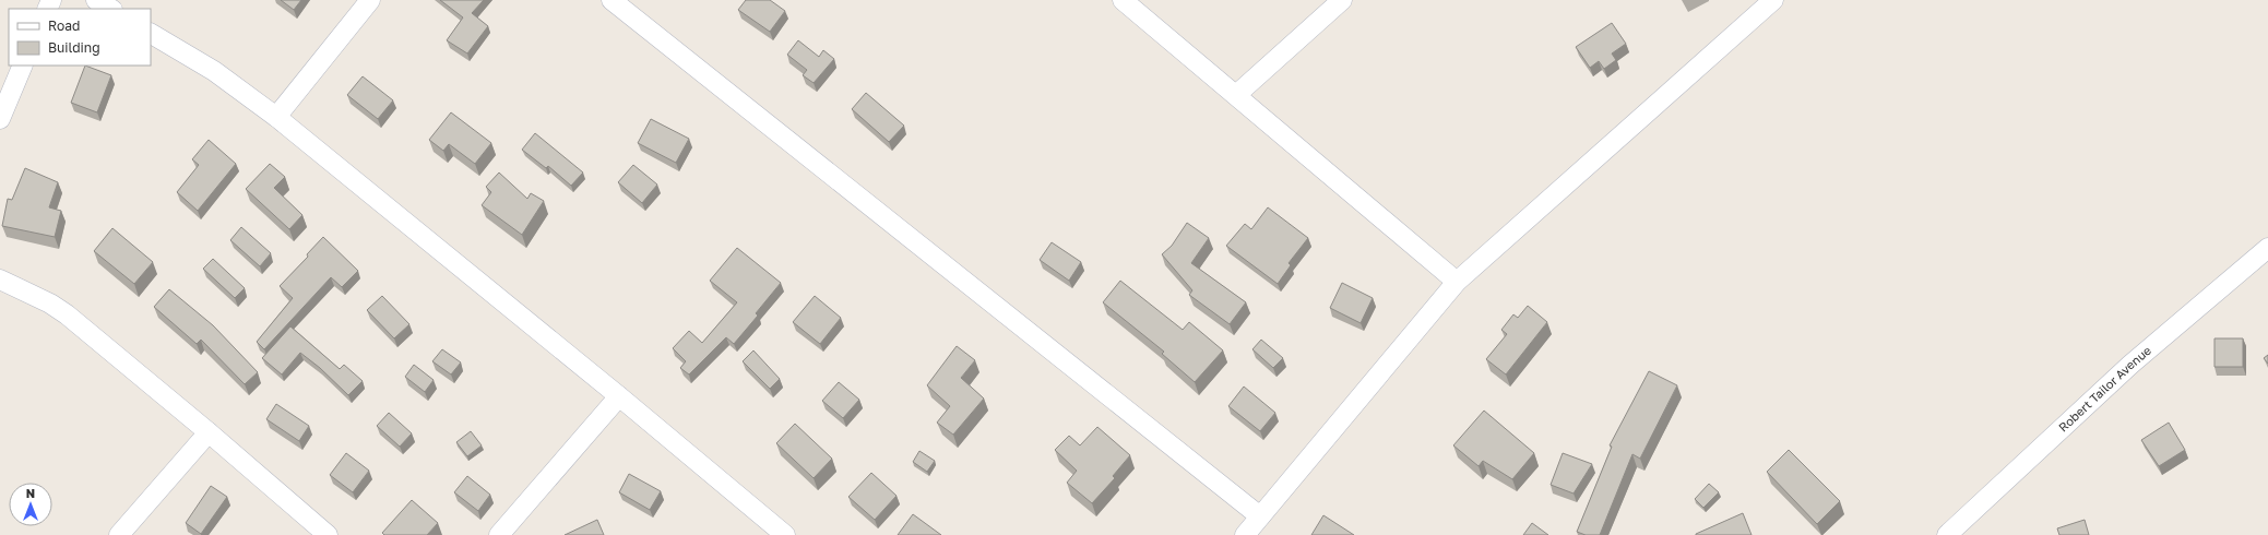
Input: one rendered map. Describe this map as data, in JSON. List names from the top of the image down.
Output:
{
  "streets": {
    "street": ["Robert Tailor Avenue"]
  },
  "legend": ["Road", "Building"],
  "north": "top"
}
